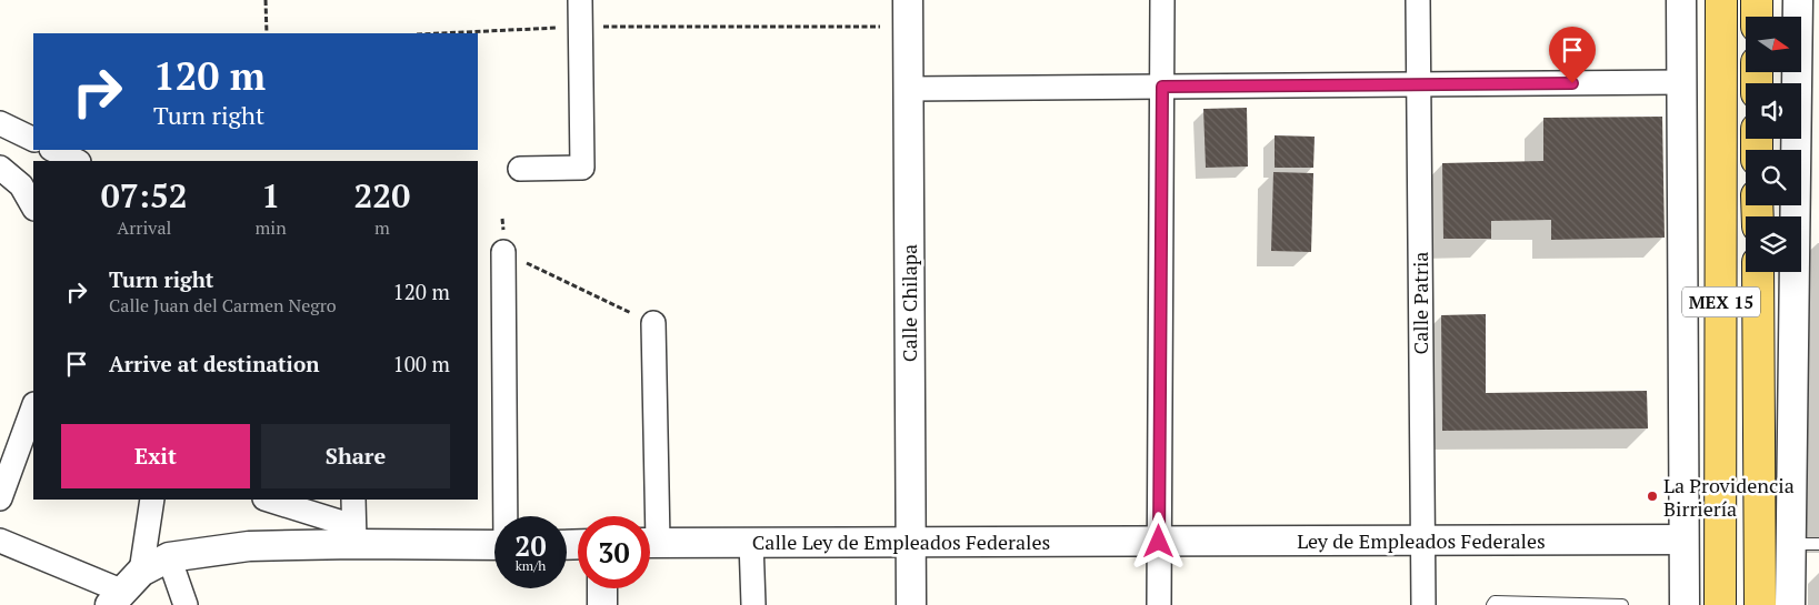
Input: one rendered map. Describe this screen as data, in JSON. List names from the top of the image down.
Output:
{
  "streets": {
    "main road": ["MEX 15"],
    "street": [
      "Calle Chilapa",
      "Calle Patria",
      "Ley de Empleados Federales",
      "Calle Ley de Empleados Federales"
    ]
  },
  "crossings": [
    ["Calle Chilapa", "Calle Ley de Empleados Federales"],
    ["Calle Patria", "Ley de Empleados Federales"],
    ["Ley de Empleados Federales", "Calle Ley de Empleados Federales"]
  ],
  "places": ["La Providencia Birriería"],
  "north": "right",
  "page": {
    "turn": ["120 m", "Turn right"],
    "eta": [
      "07:52",
      "Arrival",
      "1",
      "min",
      "220",
      "m"
    ],
    "list": [
      {
        "name": "Turn right",
        "note": "Calle Juan del Carmen Negro",
        "value": "120 m"
      },
      {
        "name": "Arrive at destination",
        "value": "100 m"
      }
    ],
    "buttons": ["Exit", "Share"],
    "speed": "20 km/h",
    "limit": "30"
  }
}
